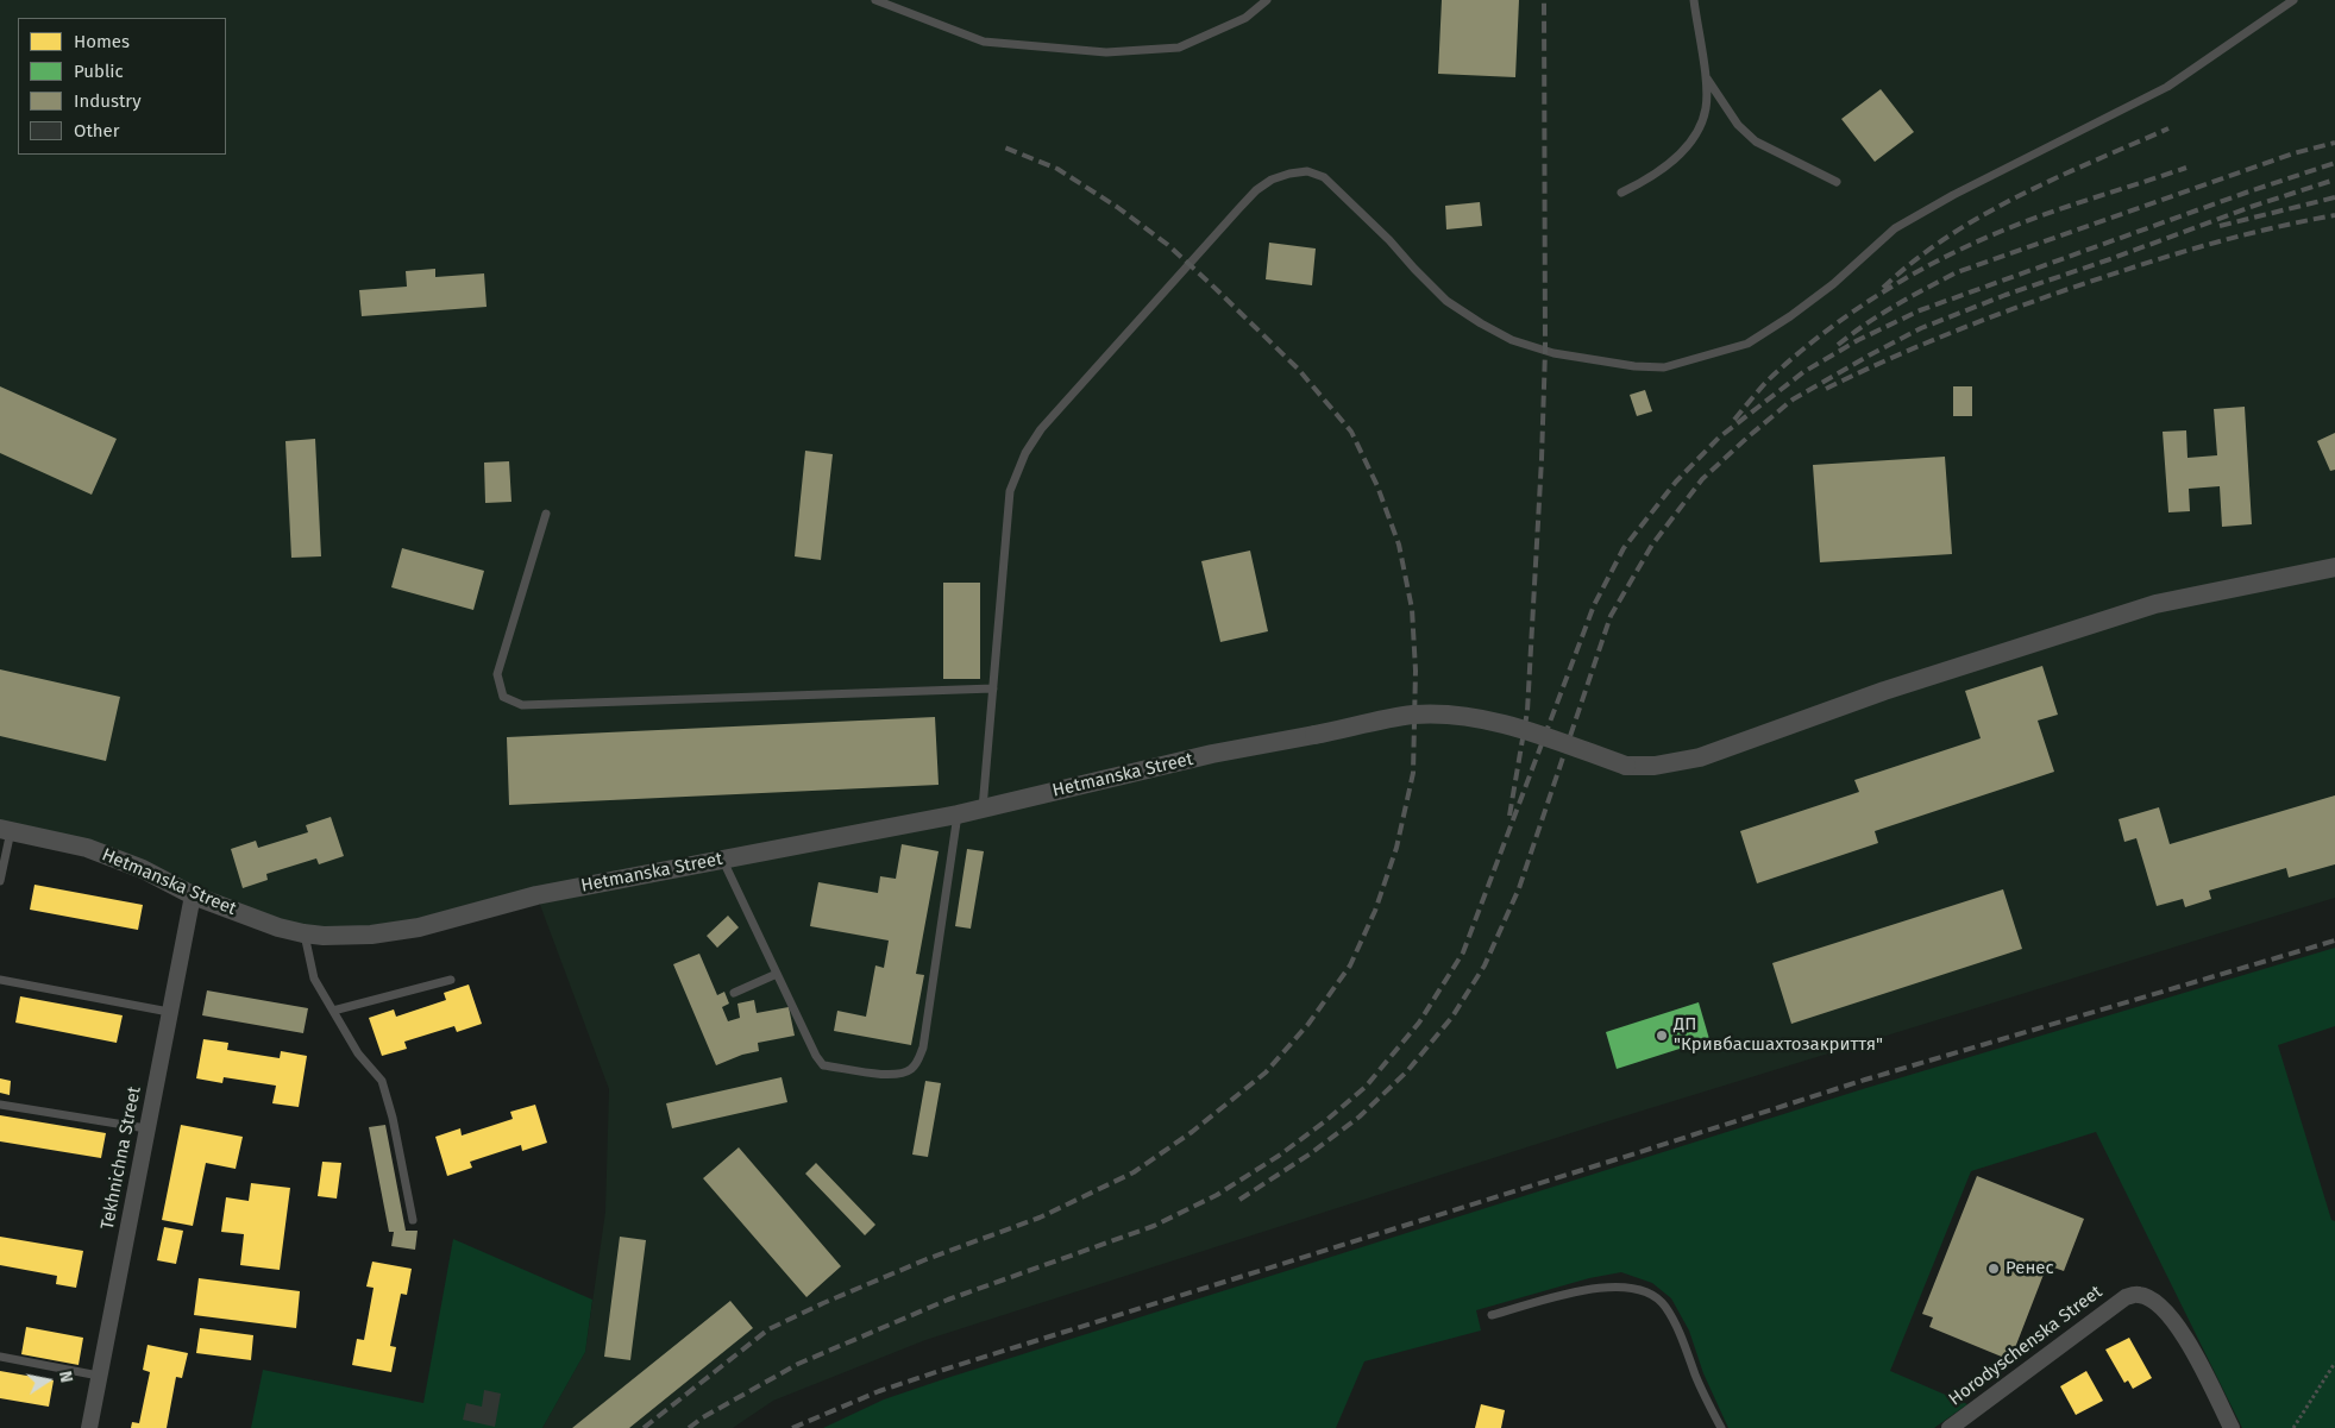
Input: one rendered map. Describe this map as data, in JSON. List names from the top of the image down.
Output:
{
  "streets": {
    "street": ["Hetmanska Street", "Tekhnichna Street", "Horodyschenska Street"]
  },
  "crossings": [
    ["Hetmanska Street", "Tekhnichna Street"]
  ],
  "places": ["ДП \"Кривбасшахтозакриття\"", "Ренес"],
  "legend": [
    "Homes",
    "Public",
    "Industry",
    "Other"
  ],
  "north": "right"
}
